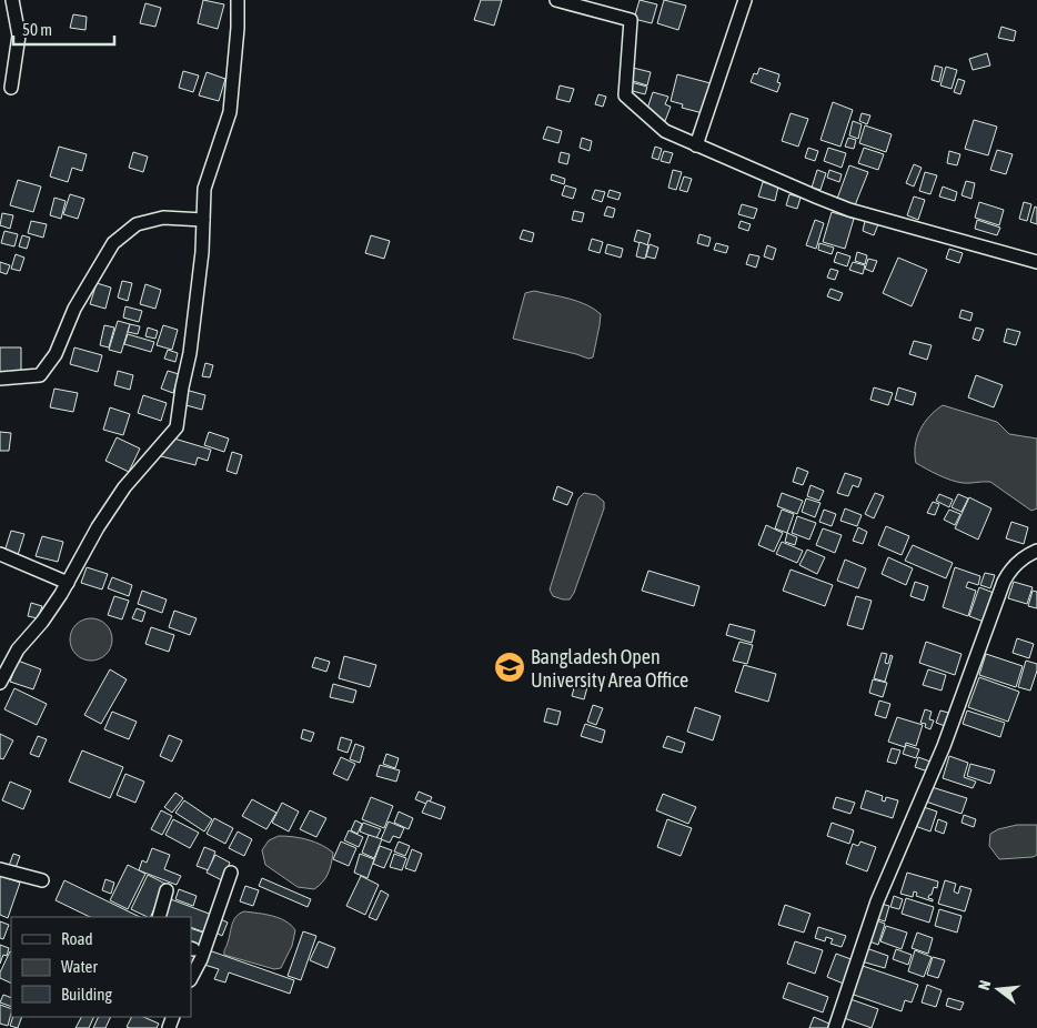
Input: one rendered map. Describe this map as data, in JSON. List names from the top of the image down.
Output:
{
  "places": {
    "school or university": ["Bangladesh Open University Area Office"]
  },
  "legend": ["Road", "Water", "Building"],
  "scale_bar": "50 m",
  "north": "left"
}
